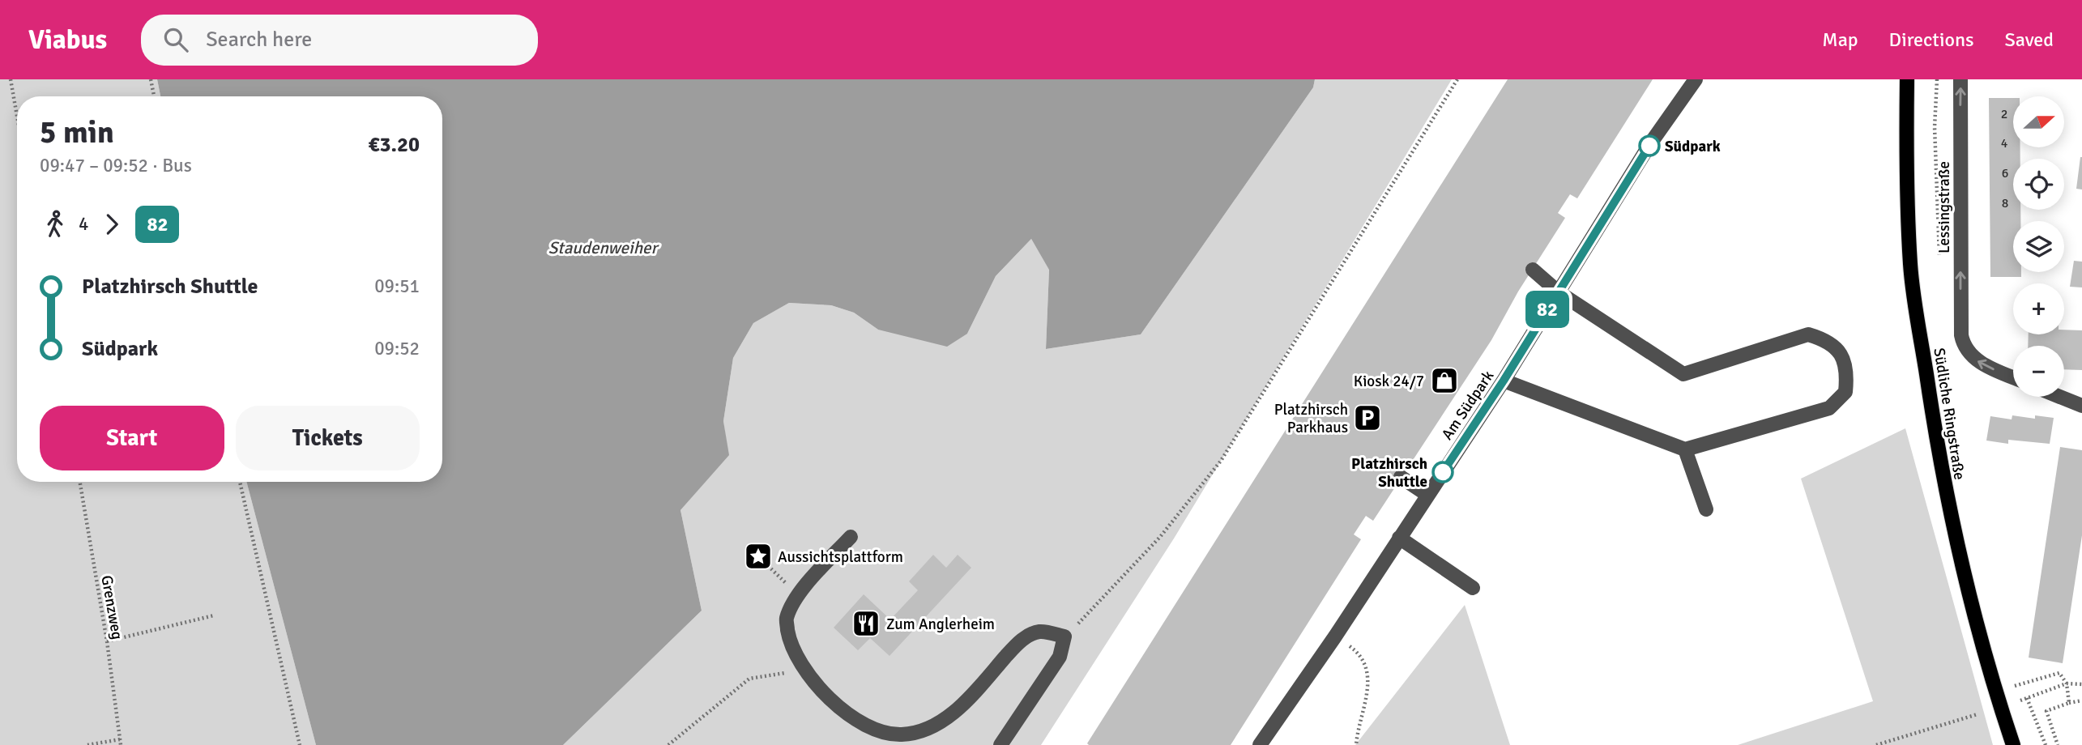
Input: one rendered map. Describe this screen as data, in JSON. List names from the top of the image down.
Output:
{
  "streets": {
    "main road": ["Südliche Ringstraße"],
    "street": ["Lessingstraße", "Am Südpark"],
    "path": ["Grenzweg"]
  },
  "one_way": ["Lessingstraße"],
  "water": ["Staudenweiher"],
  "places": {
    "other": ["Südpark", "Platzhirsch Shuttle"],
    "shop": ["Kiosk 24/7"],
    "parking": ["Platzhirsch Parkhaus"],
    "place": ["Aussichtsplattform"],
    "restaurant": ["Zum Anglerheim"]
  },
  "lines": ["bus line 82"],
  "house_numbers": [
    "2",
    "4",
    "6",
    "8"
  ],
  "north": "right",
  "page": {
    "header": "Viabus",
    "search": "Search here",
    "nav": ["Map", "Directions", "Saved"],
    "on_map": "82",
    "map_buttons": ["+", "−"],
    "heading": ["5 min", "09:47 – 09:52 · Bus", "€3.20"],
    "legs": ["4", "82"],
    "list": [
      {
        "name": "Platzhirsch Shuttle",
        "value": "09:51"
      },
      {
        "name": "Südpark",
        "value": "09:52"
      }
    ],
    "buttons": ["Start", "Tickets"]
  }
}
